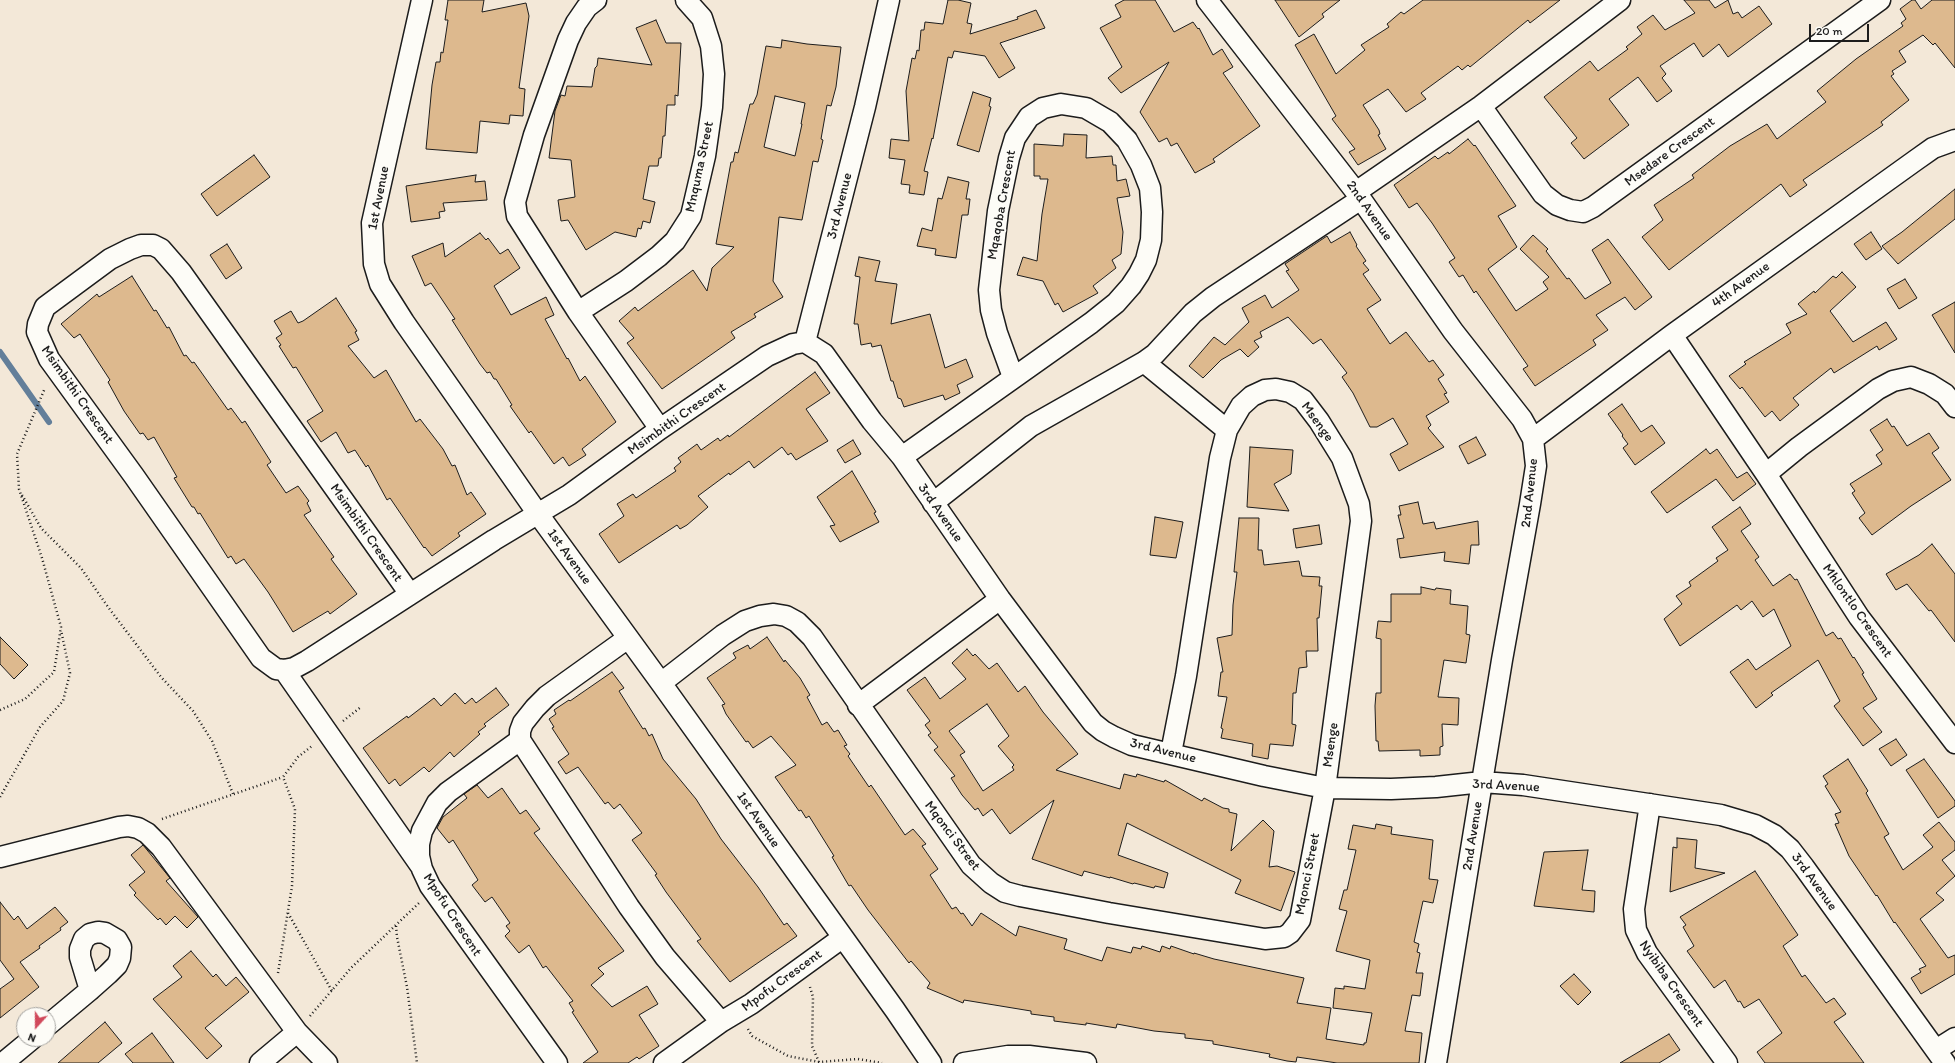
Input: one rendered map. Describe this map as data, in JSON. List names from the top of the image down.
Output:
{
  "streets": {
    "street": [
      "Msedare Crescent",
      "Mnquma Street",
      "1st Avenue",
      "Mqaqoba Crescent",
      "3rd Avenue",
      "2nd Avenue",
      "4th Avenue",
      "Msimbithi Crescent",
      "Msenge",
      "Mhlontlo Crescent",
      "Mqonci Street",
      "Mpofu Crescent",
      "Nyibiba Crescent"
    ]
  },
  "crossings": [
    ["1st Avenue", "Msimbithi Crescent"],
    ["1st Avenue", "Mqonci Street"],
    ["1st Avenue", "Mpofu Crescent"],
    ["Mqaqoba Crescent", "3rd Avenue"],
    ["3rd Avenue", "2nd Avenue"],
    ["3rd Avenue", "Msimbithi Crescent"],
    ["3rd Avenue", "Msenge"],
    ["3rd Avenue", "Mqonci Street"],
    ["3rd Avenue", "Nyibiba Crescent"],
    ["2nd Avenue", "4th Avenue"],
    ["4th Avenue", "Mhlontlo Crescent"],
    ["Msenge", "Mqonci Street"]
  ],
  "scale_bar": "20 m",
  "north": "bottom"
}
